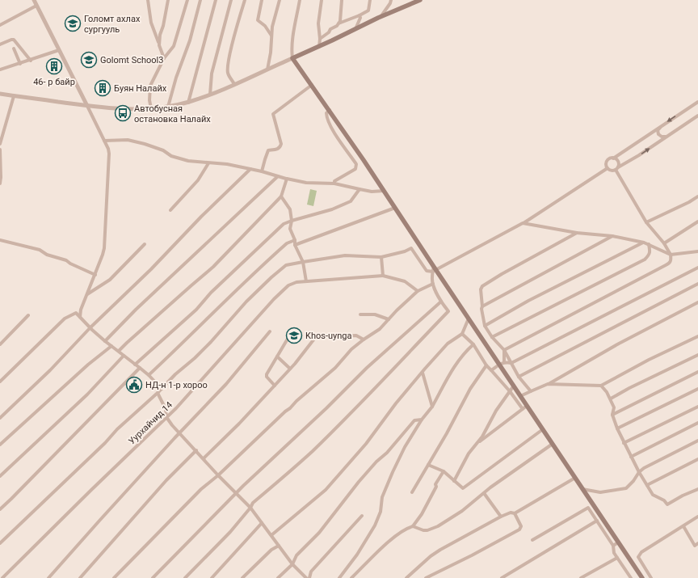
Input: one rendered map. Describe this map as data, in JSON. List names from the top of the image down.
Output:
{
  "streets": {
    "street": ["Уурхайчид 14"]
  },
  "places": {
    "school or university": ["Голомт ахлах сургууль", "Golomt School3", "Khos-uynga"],
    "building": ["46- р байр", "Буян Налайх"],
    "bus stop": ["Автобусная остановка Налайх"],
    "public building": ["НД-н 1-р хороо"]
  }
}
